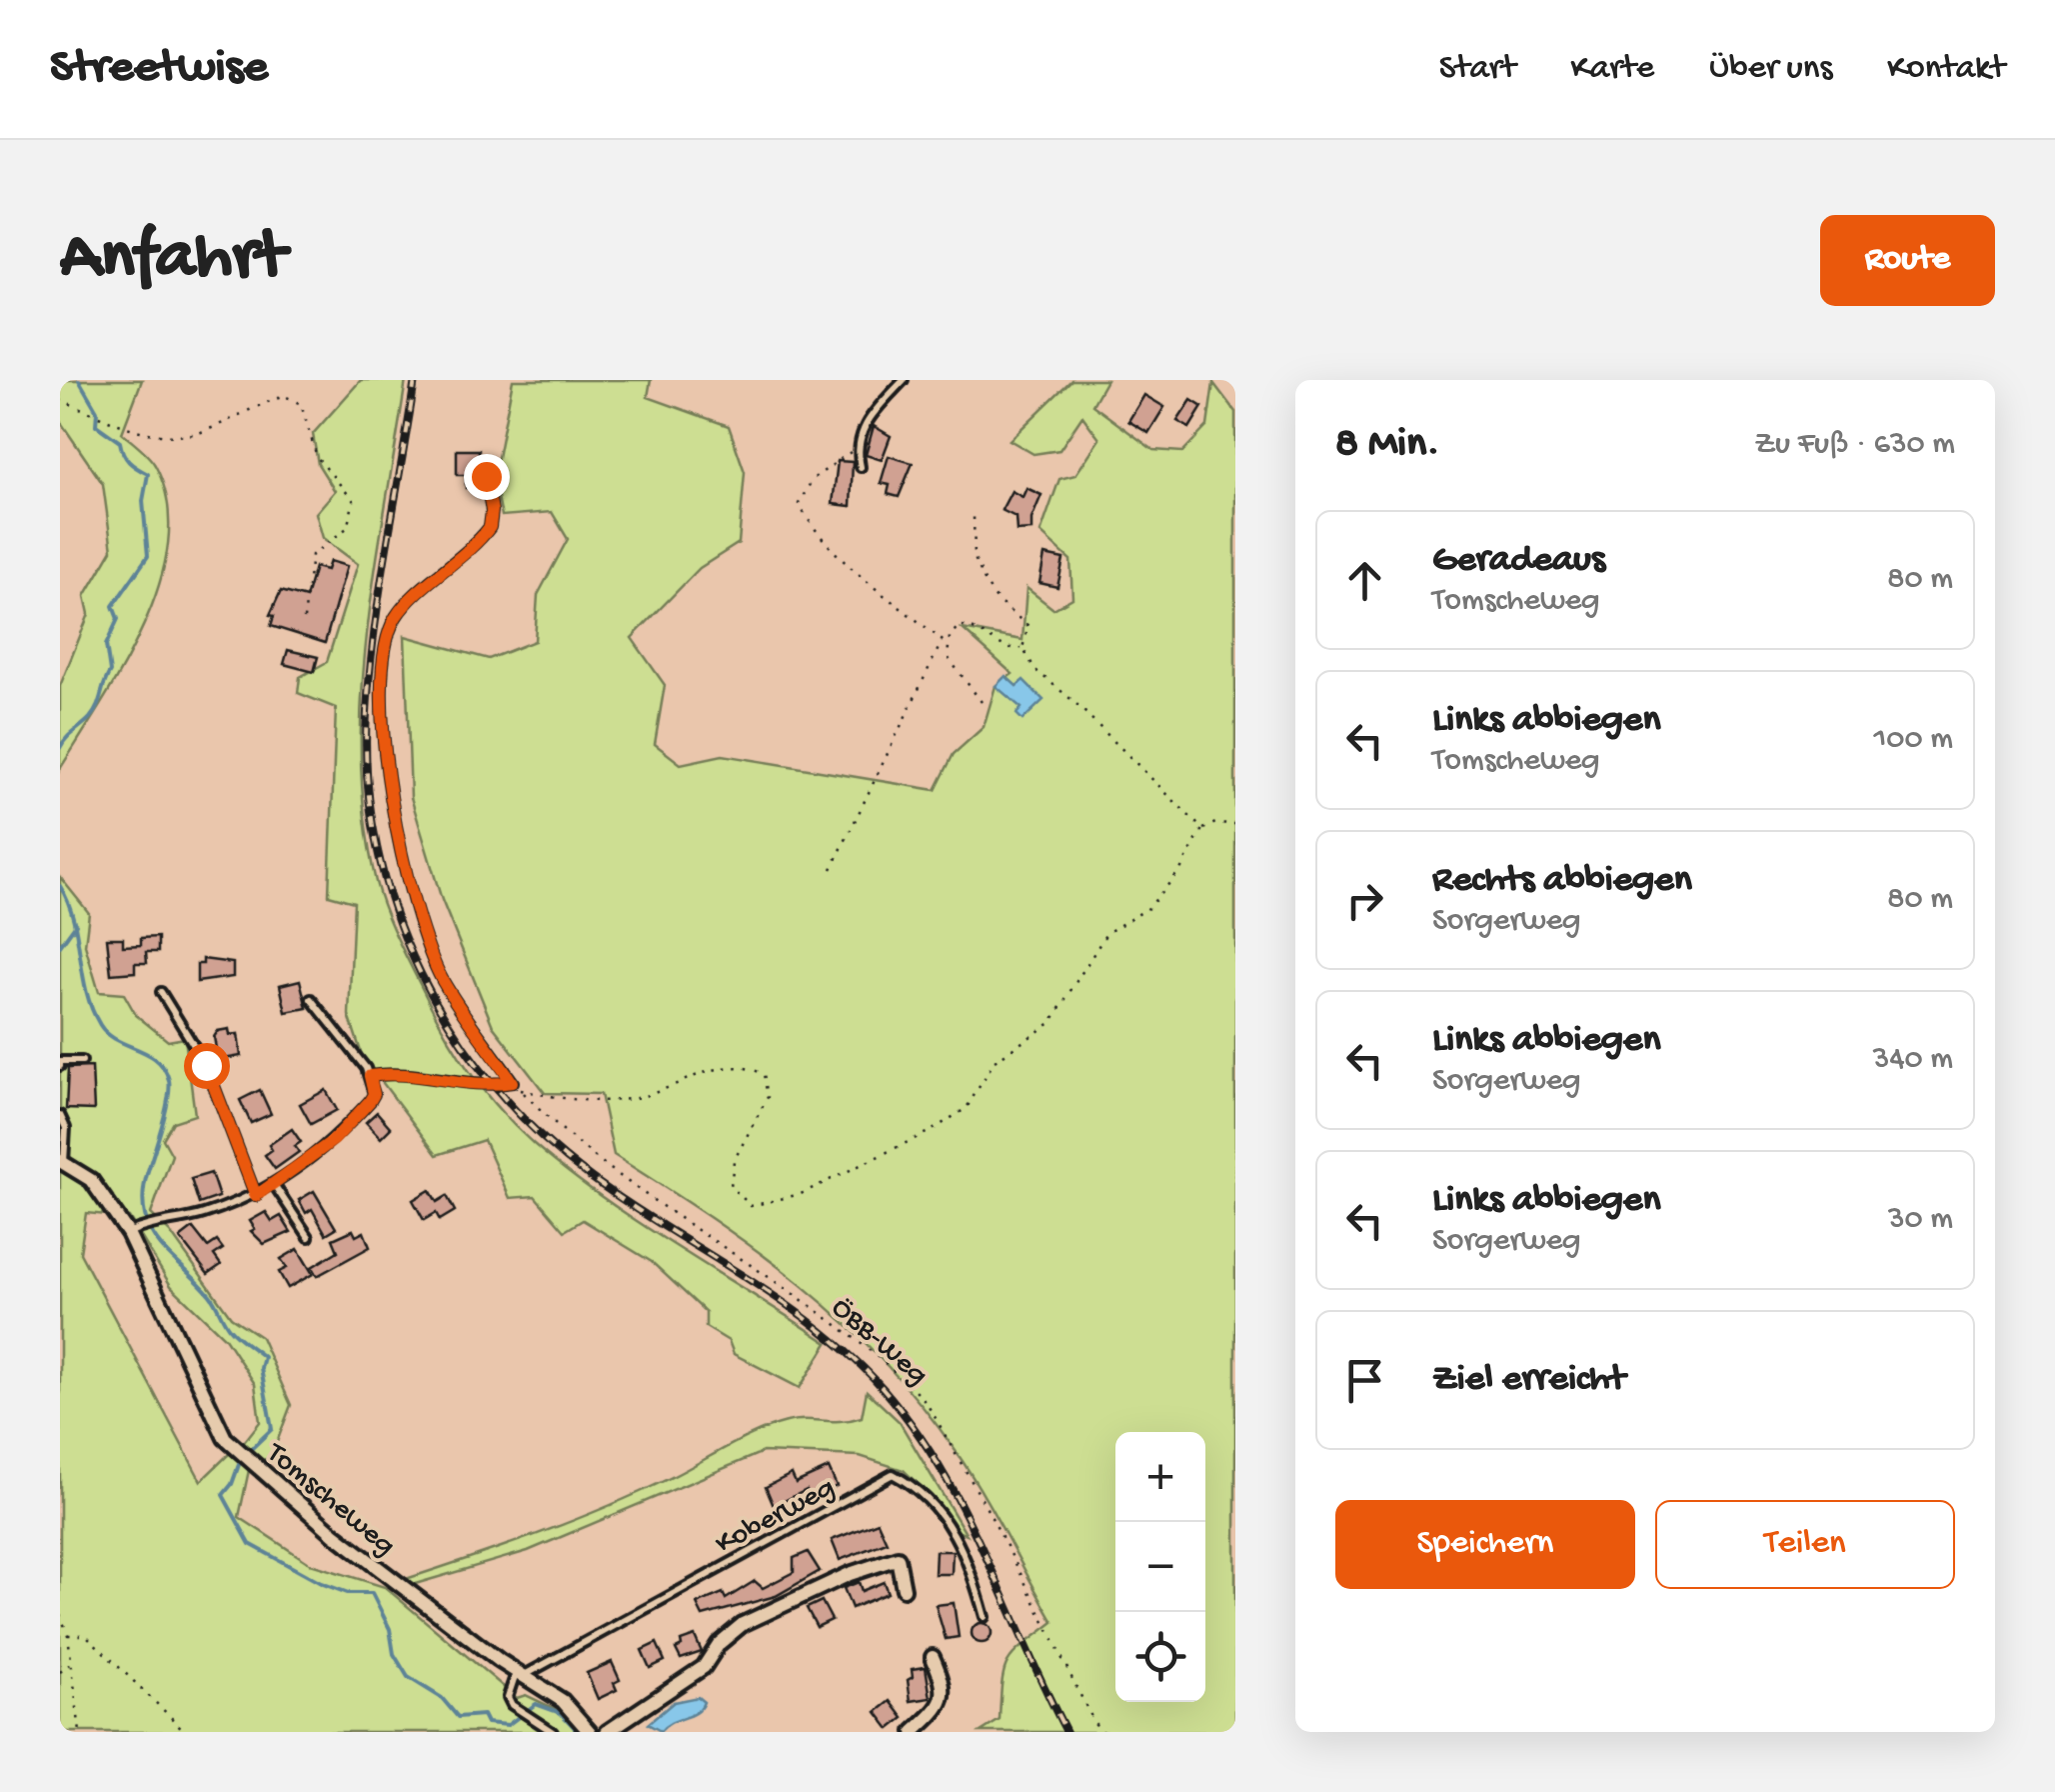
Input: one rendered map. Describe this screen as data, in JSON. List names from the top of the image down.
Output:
{
  "streets": {
    "street": ["Tomscheweg"],
    "lane": ["Koberweg"],
    "path": ["ÖBB-Weg"]
  },
  "crossings": [
    ["Tomscheweg", "Koberweg"]
  ],
  "page": {
    "header": "Streetwise",
    "nav": [
      "Start",
      "Karte",
      "Über uns",
      "Kontakt"
    ],
    "buttons": [
      "Route",
      ["Speichern", "Teilen"]
    ],
    "title": "Anfahrt",
    "heading": ["8 Min.", "Zu Fuß · 630 m"],
    "list": [
      ["Geradeaus", "Tomscheweg", "80 m"],
      ["Links abbiegen", "Tomscheweg", "100 m"],
      ["Rechts abbiegen", "Sorgerweg", "80 m"],
      ["Links abbiegen", "Sorgerweg", "340 m"],
      ["Links abbiegen", "Sorgerweg", "30 m"],
      "Ziel erreicht"
    ],
    "map_buttons": ["+", "−"]
  }
}
